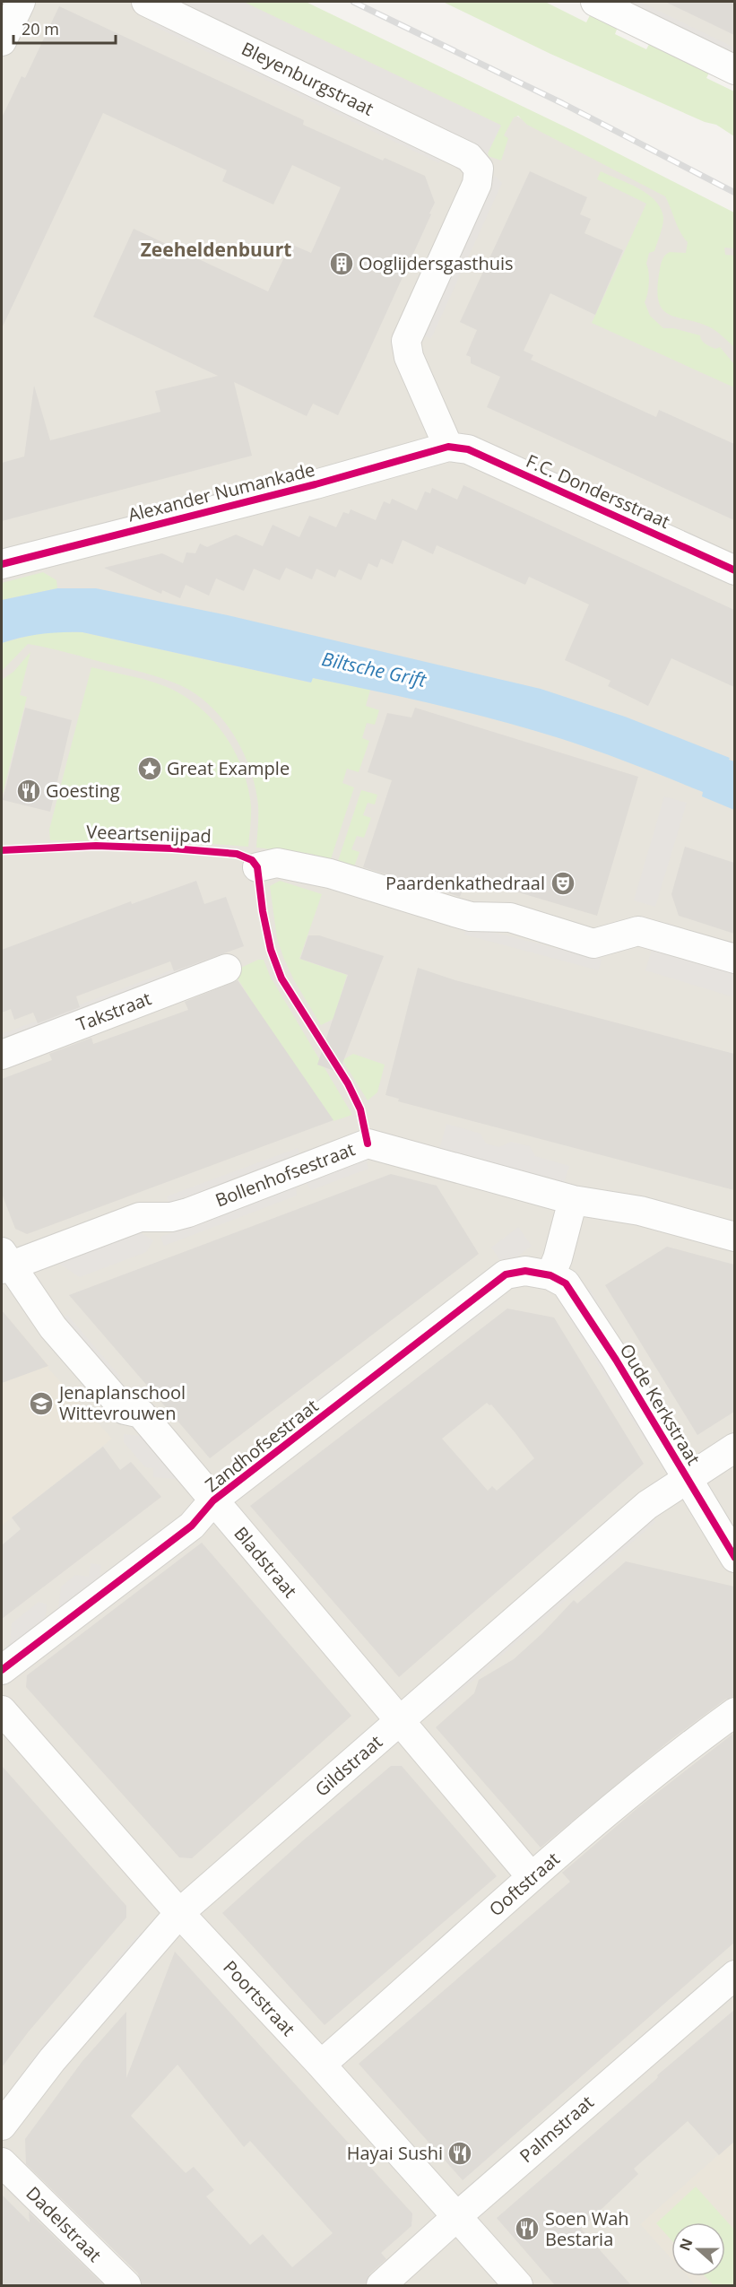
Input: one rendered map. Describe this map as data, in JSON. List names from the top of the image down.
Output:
{
  "streets": {
    "street": [
      "Bleyenburgstraat",
      "F.C. Dondersstraat",
      "Alexander Numankade",
      "Takstraat",
      "Bollenhofsestraat",
      "Oude Kerkstraat",
      "Zandhofsestraat",
      "Bladstraat",
      "Gildstraat",
      "Ooftstraat",
      "Poortstraat",
      "Palmstraat",
      "Dadelstraat"
    ],
    "cycle path": ["Veeartsenijpad"]
  },
  "crossings": [
    ["Bleyenburgstraat", "F.C. Dondersstraat"],
    ["Bleyenburgstraat", "Alexander Numankade"],
    ["F.C. Dondersstraat", "Alexander Numankade"],
    ["Bollenhofsestraat", "Bladstraat"],
    ["Oude Kerkstraat", "Zandhofsestraat"],
    ["Oude Kerkstraat", "Gildstraat"],
    ["Zandhofsestraat", "Bladstraat"],
    ["Bladstraat", "Gildstraat"],
    ["Bladstraat", "Ooftstraat"],
    ["Gildstraat", "Poortstraat"],
    ["Ooftstraat", "Poortstraat"],
    ["Poortstraat", "Palmstraat"]
  ],
  "districts": ["Zeeheldenbuurt"],
  "water": ["Biltsche Grift"],
  "places": {
    "building": ["Ooglijdersgasthuis"],
    "place": ["Great Example"],
    "restaurant": ["Goesting", "Hayai Sushi", "Soen Wah Bestaria"],
    "theatre": ["Paardenkathedraal"],
    "school or university": ["Jenaplanschool Wittevrouwen"]
  },
  "scale_bar": "20 m",
  "north": "left"
}
